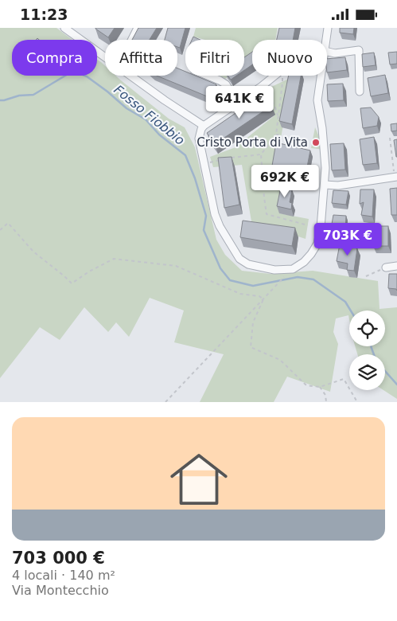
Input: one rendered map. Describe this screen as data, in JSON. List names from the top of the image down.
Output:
{
  "water": ["Fosso Fiobbio"],
  "places": ["Cristo Porta di Vita"],
  "page": {
    "status": "11:23",
    "chip": [
      "Compra",
      "Affitta",
      "Filtri",
      "Nuovo"
    ],
    "price": ["641K €", "692K €", "703K €"],
    "list": [
      {
        "name": "703 000 €",
        "note": "4 locali · 140 m² · Via Montecchio"
      }
    ]
  }
}
